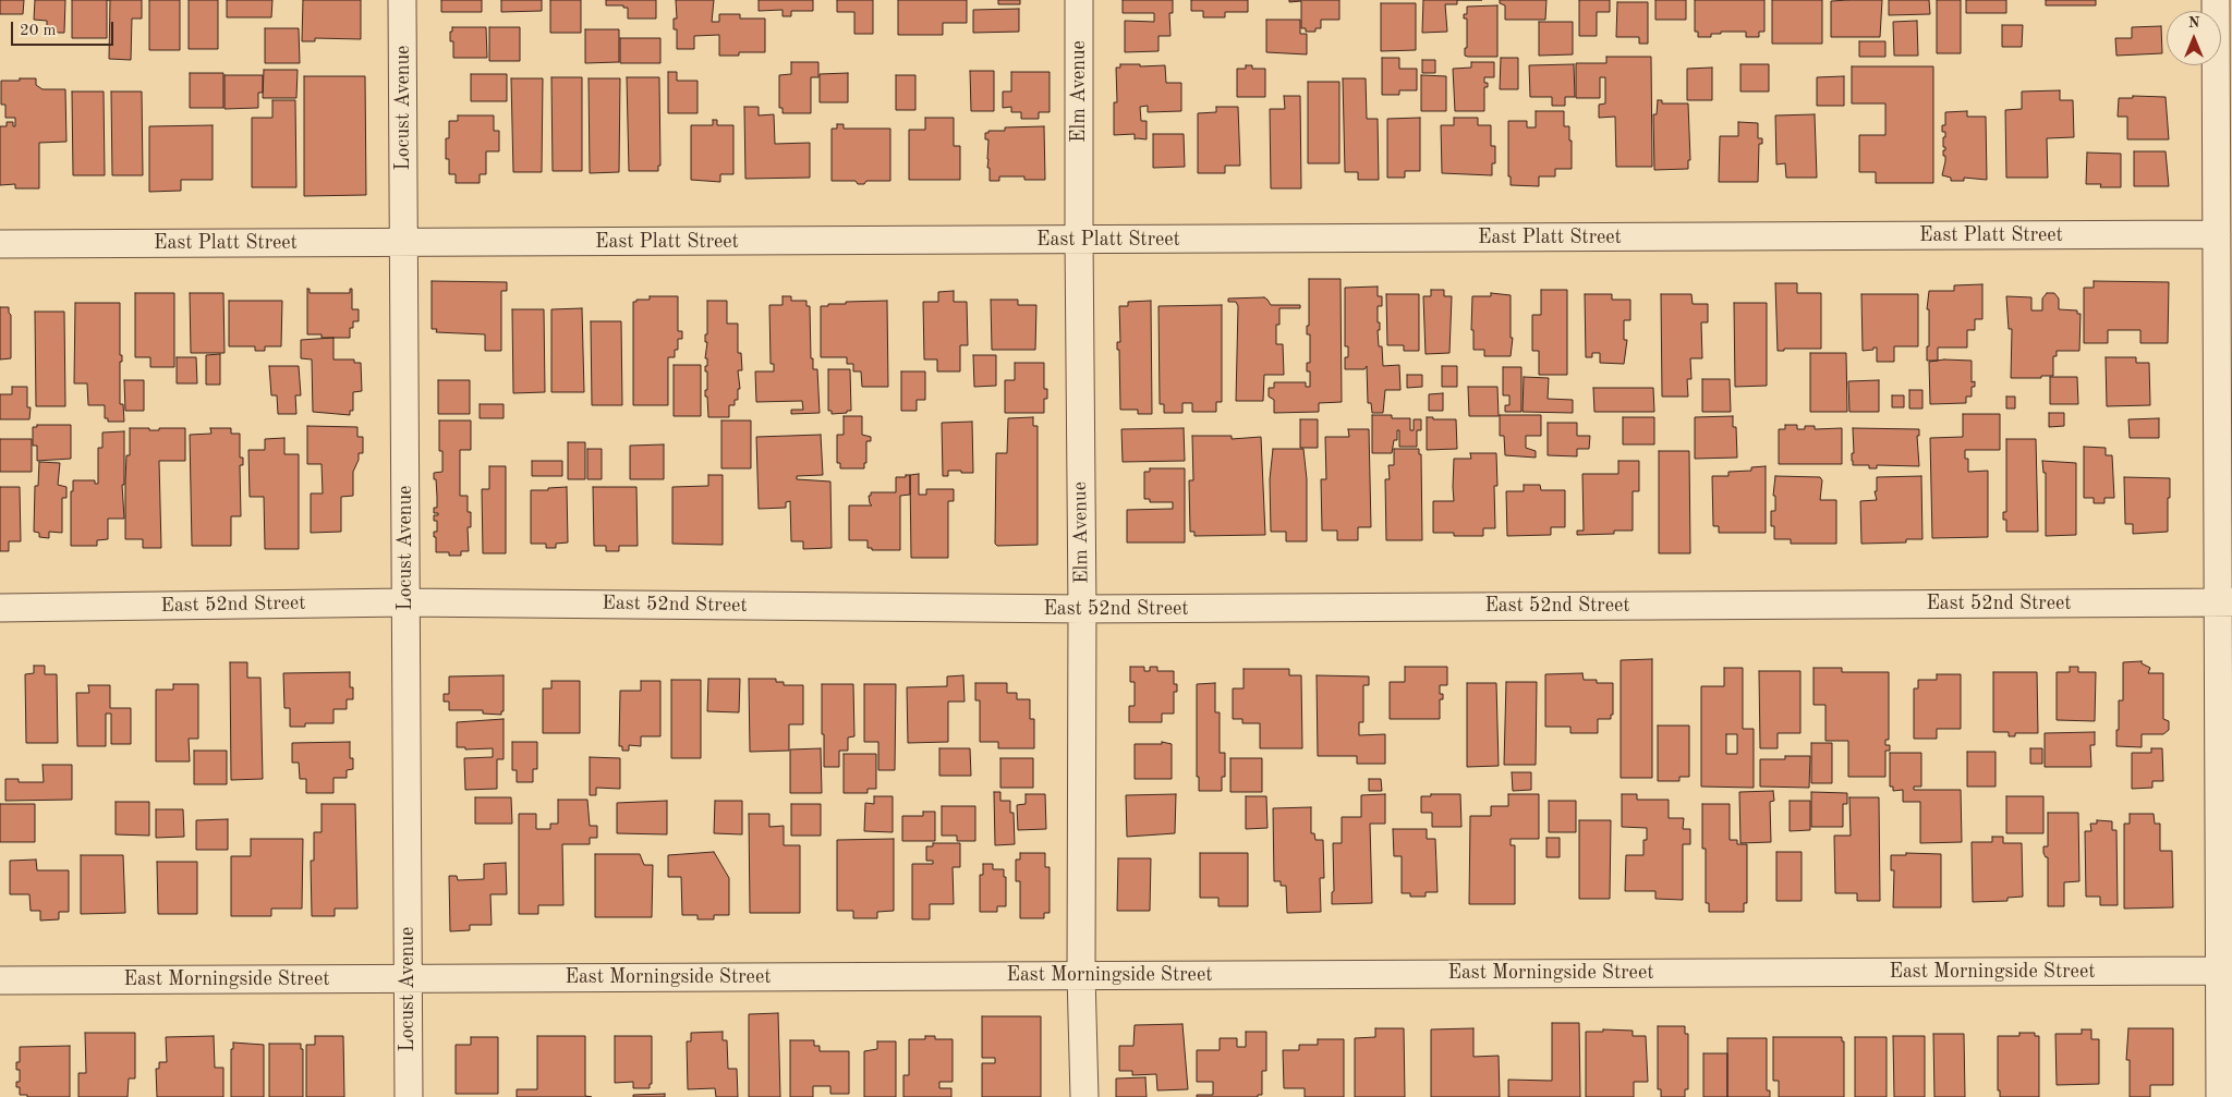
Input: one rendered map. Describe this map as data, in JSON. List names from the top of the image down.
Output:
{
  "streets": {
    "street": [
      "Elm Avenue",
      "Locust Avenue",
      "East Platt Street",
      "East 52nd Street",
      "East Morningside Street"
    ]
  },
  "crossings": [
    ["Elm Avenue", "East Platt Street"],
    ["Elm Avenue", "East 52nd Street"],
    ["Elm Avenue", "East Morningside Street"],
    ["Locust Avenue", "East Platt Street"],
    ["Locust Avenue", "East 52nd Street"],
    ["Locust Avenue", "East Morningside Street"]
  ],
  "scale_bar": "20 m",
  "north": "top"
}
